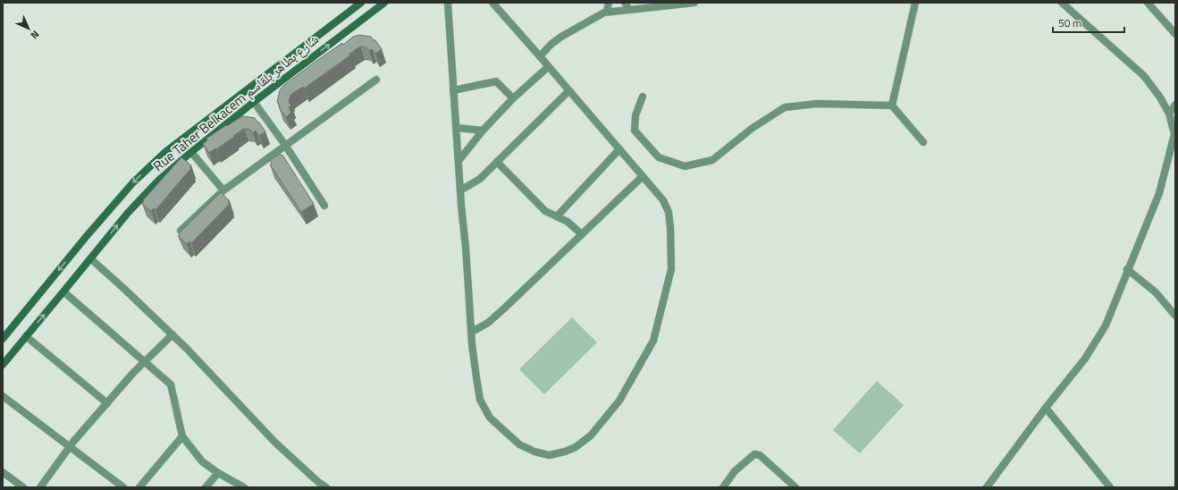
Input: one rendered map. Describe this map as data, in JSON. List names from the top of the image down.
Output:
{
  "streets": {
    "main road": ["Rue Taher Belkacem شارع بطاهر بلقاسم"]
  },
  "scale_bar": "50 m",
  "north": "bottom right"
}
